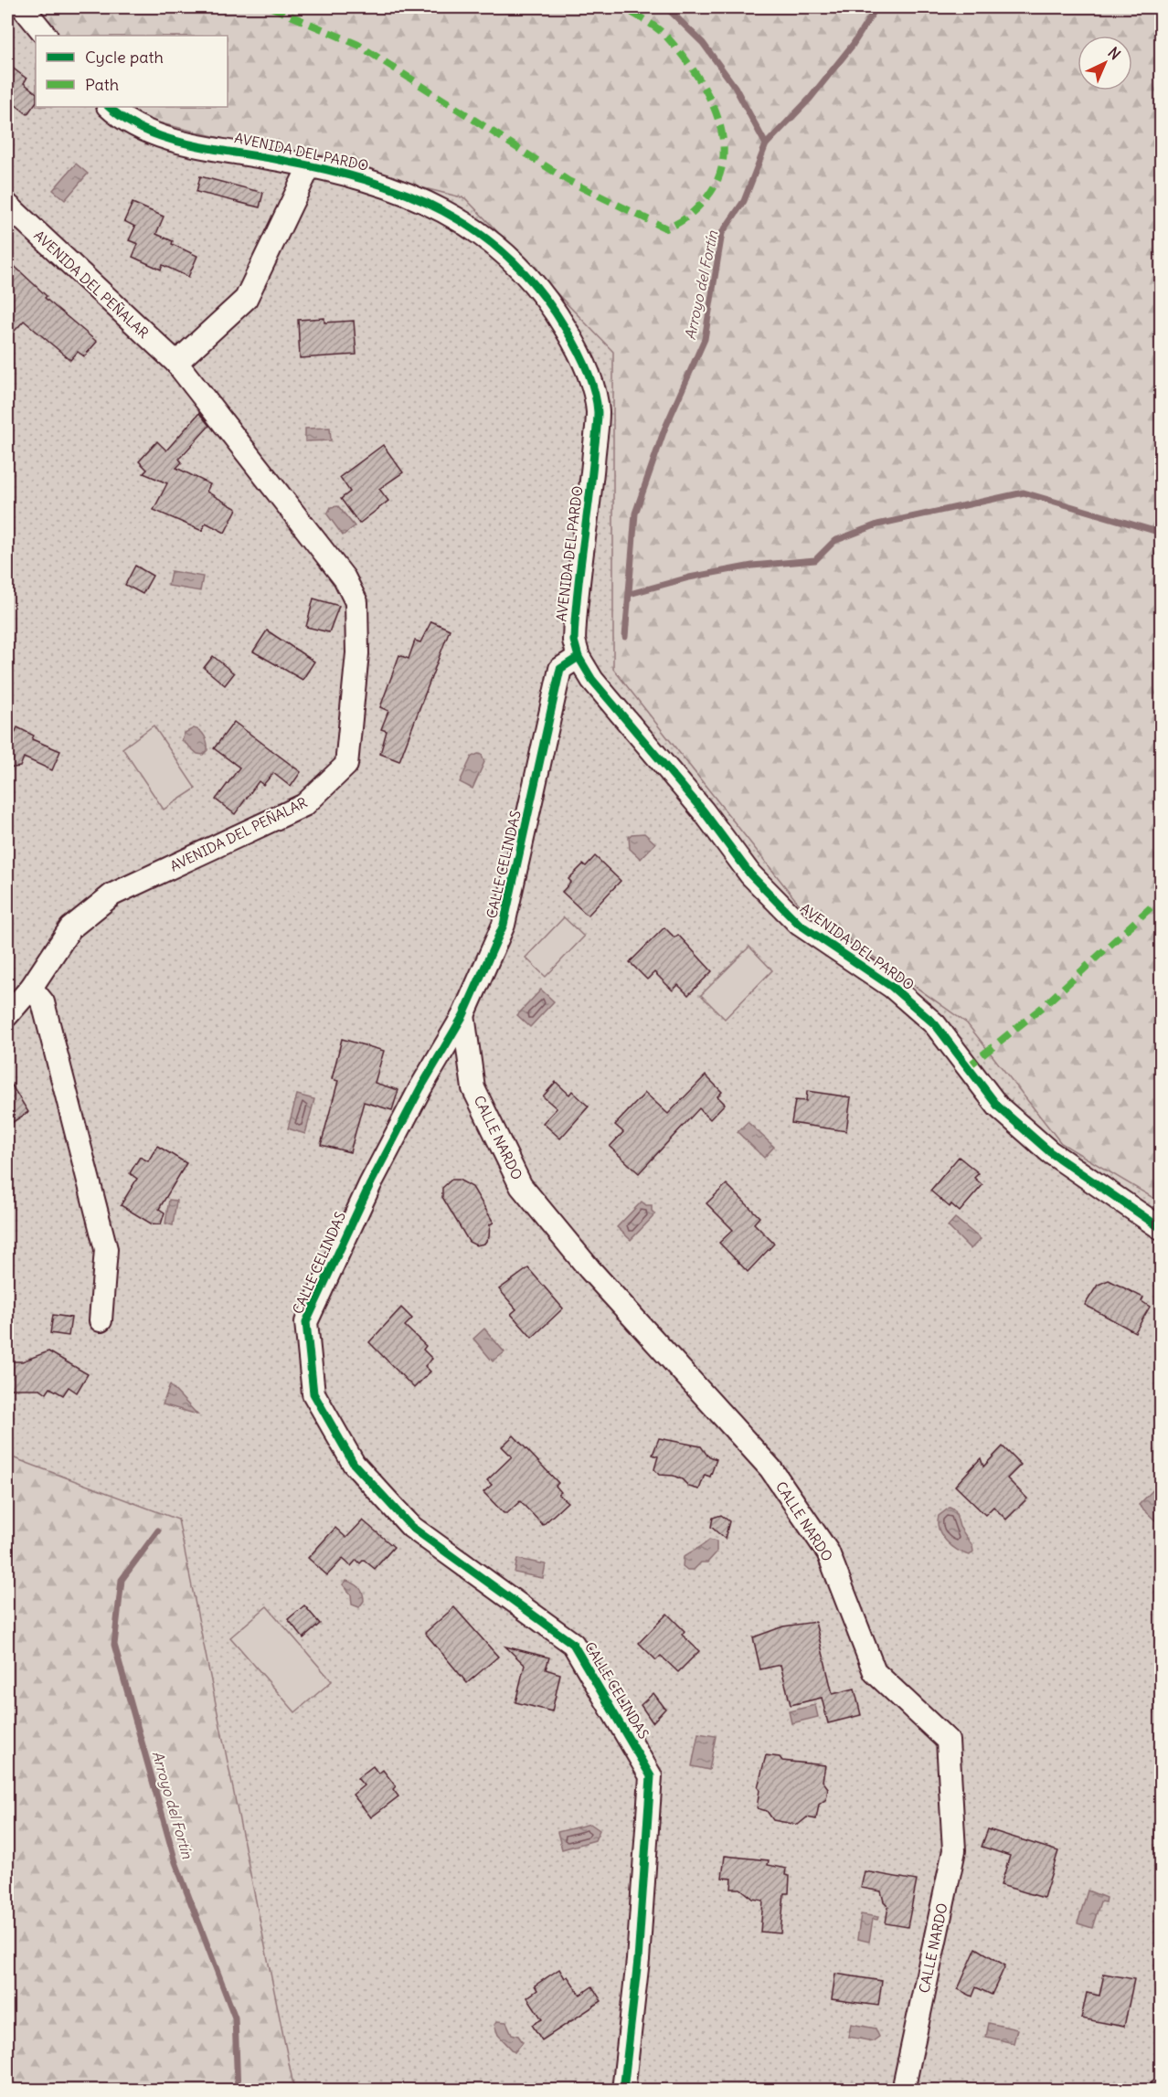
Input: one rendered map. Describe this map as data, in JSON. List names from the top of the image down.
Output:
{
  "streets": {
    "street": [
      "AVENIDA DEL PARDO",
      "AVENIDA DEL PEÑALAR",
      "CALLE CELINDAS",
      "CALLE NARDO"
    ]
  },
  "crossings": [
    ["AVENIDA DEL PARDO", "CALLE CELINDAS"],
    ["CALLE CELINDAS", "CALLE NARDO"]
  ],
  "water": ["Arroyo del Fortín"],
  "legend": ["Cycle path", "Path"],
  "north": "top right"
}
